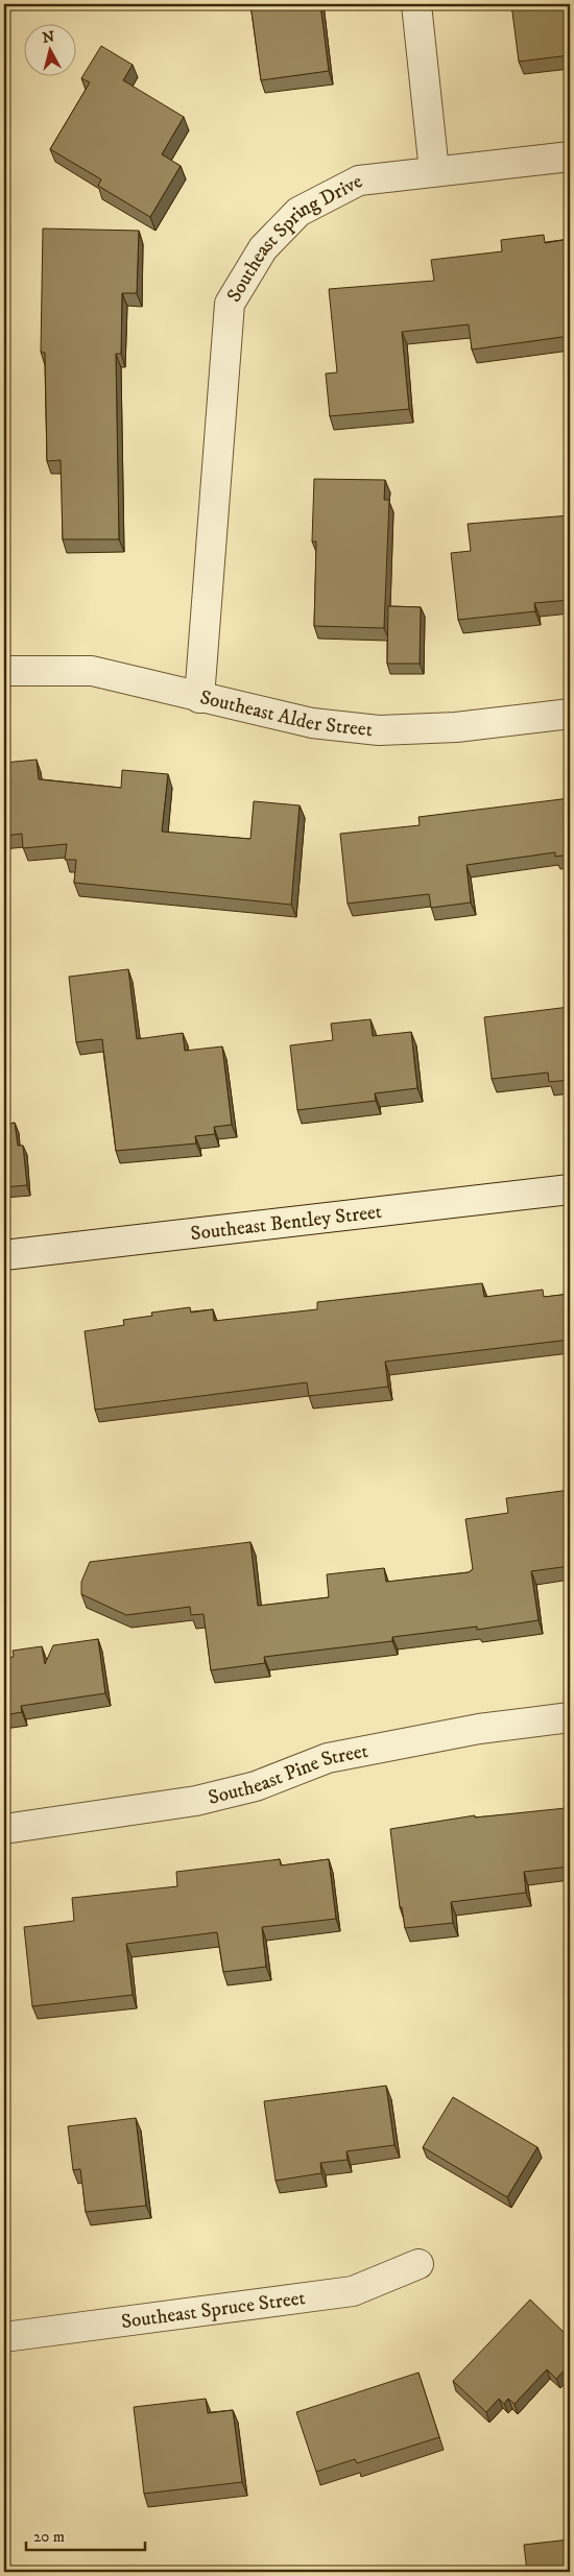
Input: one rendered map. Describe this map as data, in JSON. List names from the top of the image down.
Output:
{
  "streets": {
    "street": [
      "Southeast Spring Drive",
      "Southeast Alder Street",
      "Southeast Bentley Street",
      "Southeast Pine Street",
      "Southeast Spruce Street"
    ]
  },
  "crossings": [
    ["Southeast Spring Drive", "Southeast Alder Street"]
  ],
  "scale_bar": "20 m",
  "north": "top"
}
